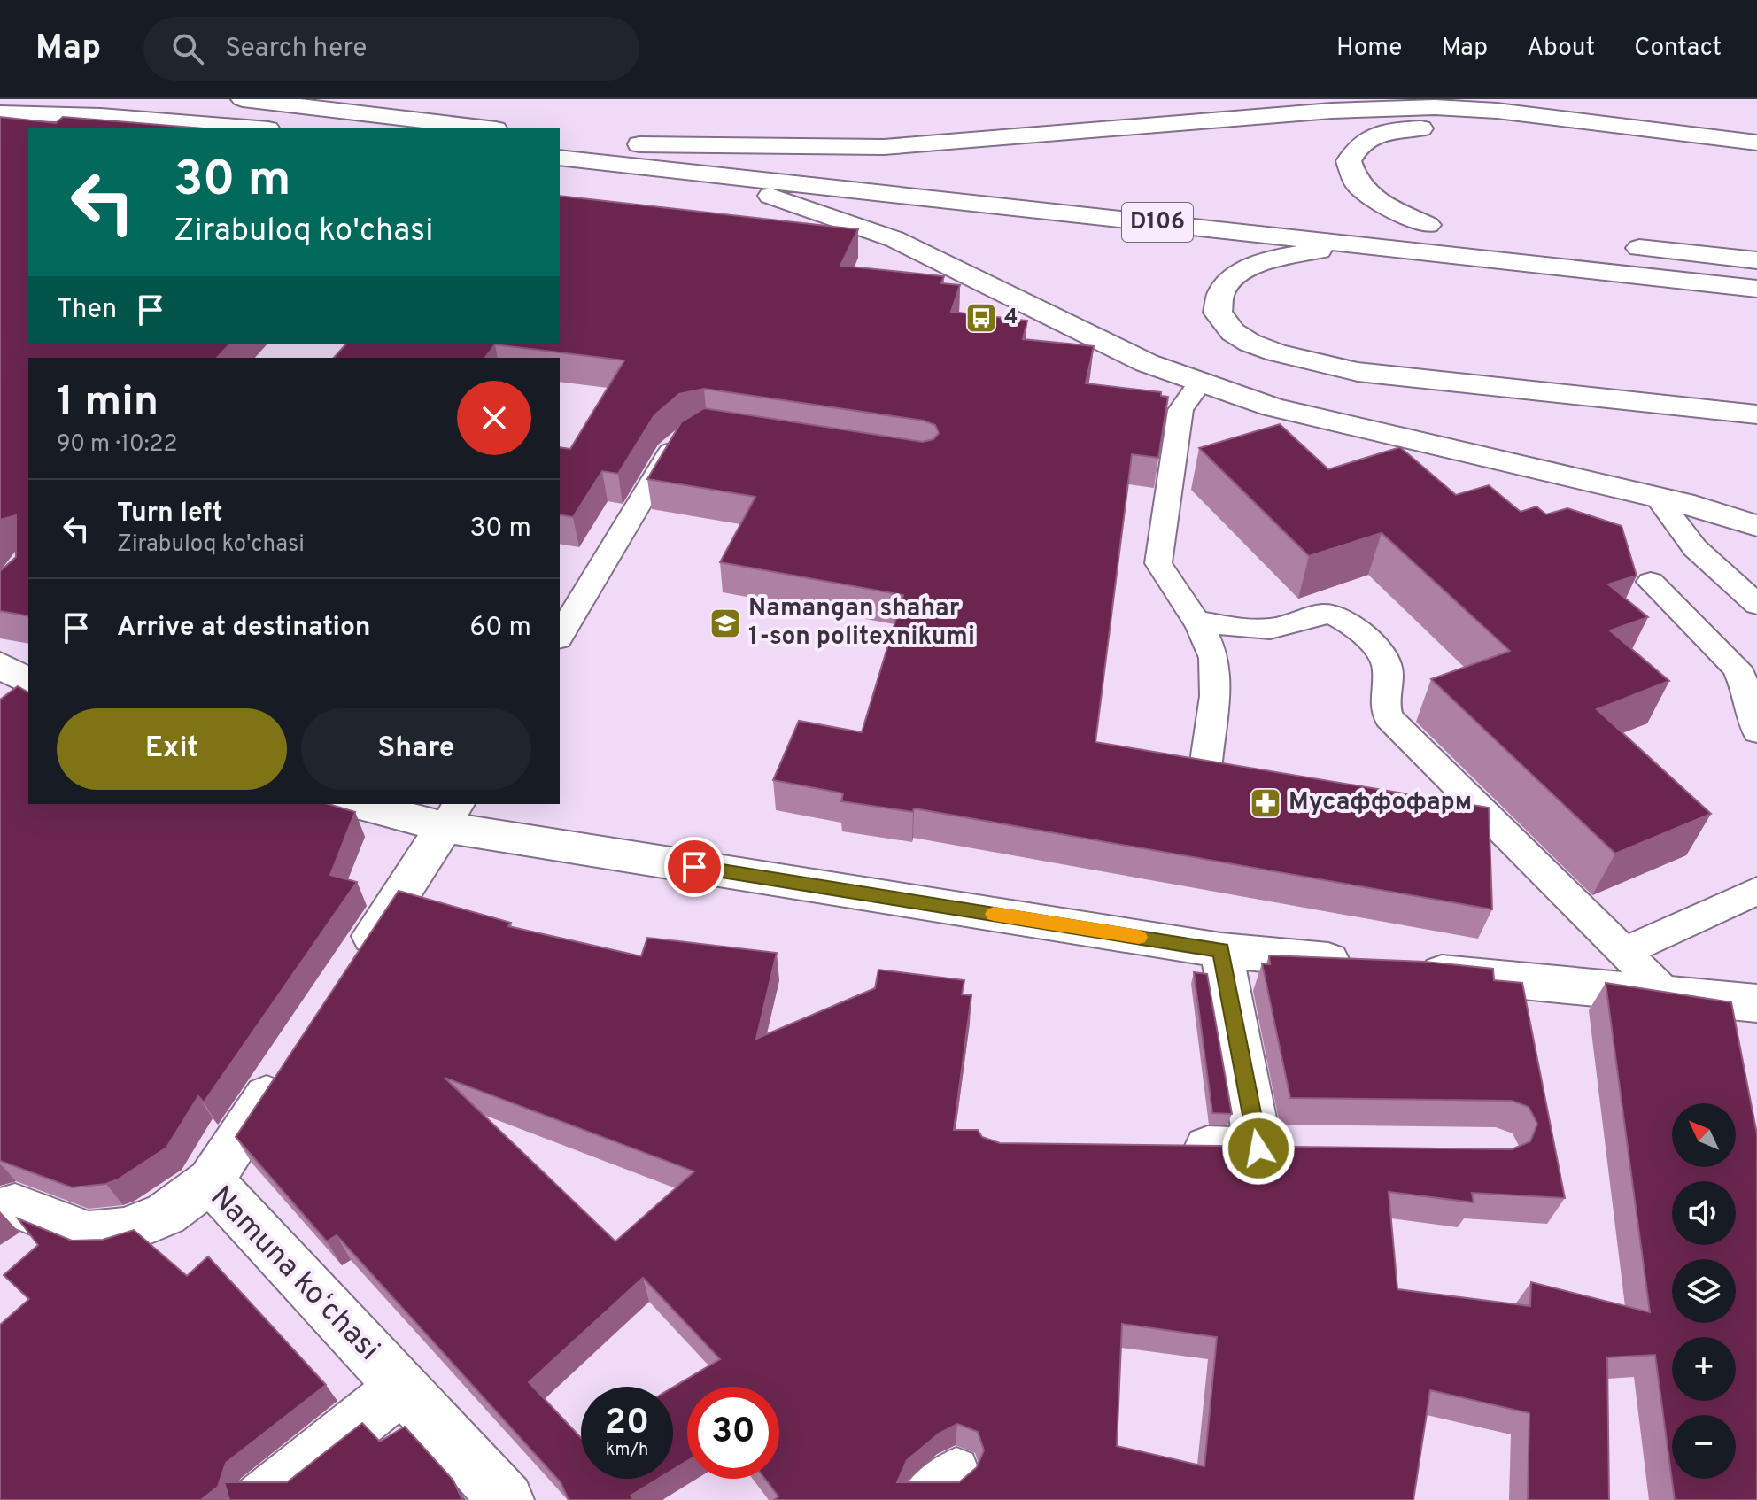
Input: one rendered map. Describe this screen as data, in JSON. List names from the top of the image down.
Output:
{
  "streets": {
    "main road": ["D106", "Namuna koʻchasi"]
  },
  "places": {
    "bus stop": ["4"],
    "school or university": ["Namangan shahar 1-son politexnikumi"],
    "pharmacy": ["Мусаффофарм"]
  },
  "north": "top left",
  "page": {
    "header": "Map",
    "search": "Search here",
    "nav": [
      "Home",
      "Map",
      "About",
      "Contact"
    ],
    "turn": ["30 m", "Zirabuloq ko'chasi"],
    "then": "Then",
    "heading": ["1 min", "90 m · 10:22"],
    "list": [
      {
        "name": "Turn left",
        "note": "Zirabuloq ko'chasi",
        "value": "30 m"
      },
      {
        "name": "Arrive at destination",
        "value": "60 m"
      }
    ],
    "buttons": ["Exit", "Share"],
    "map_buttons": ["+", "−"],
    "speed": "20 km/h",
    "limit": "30"
  }
}
